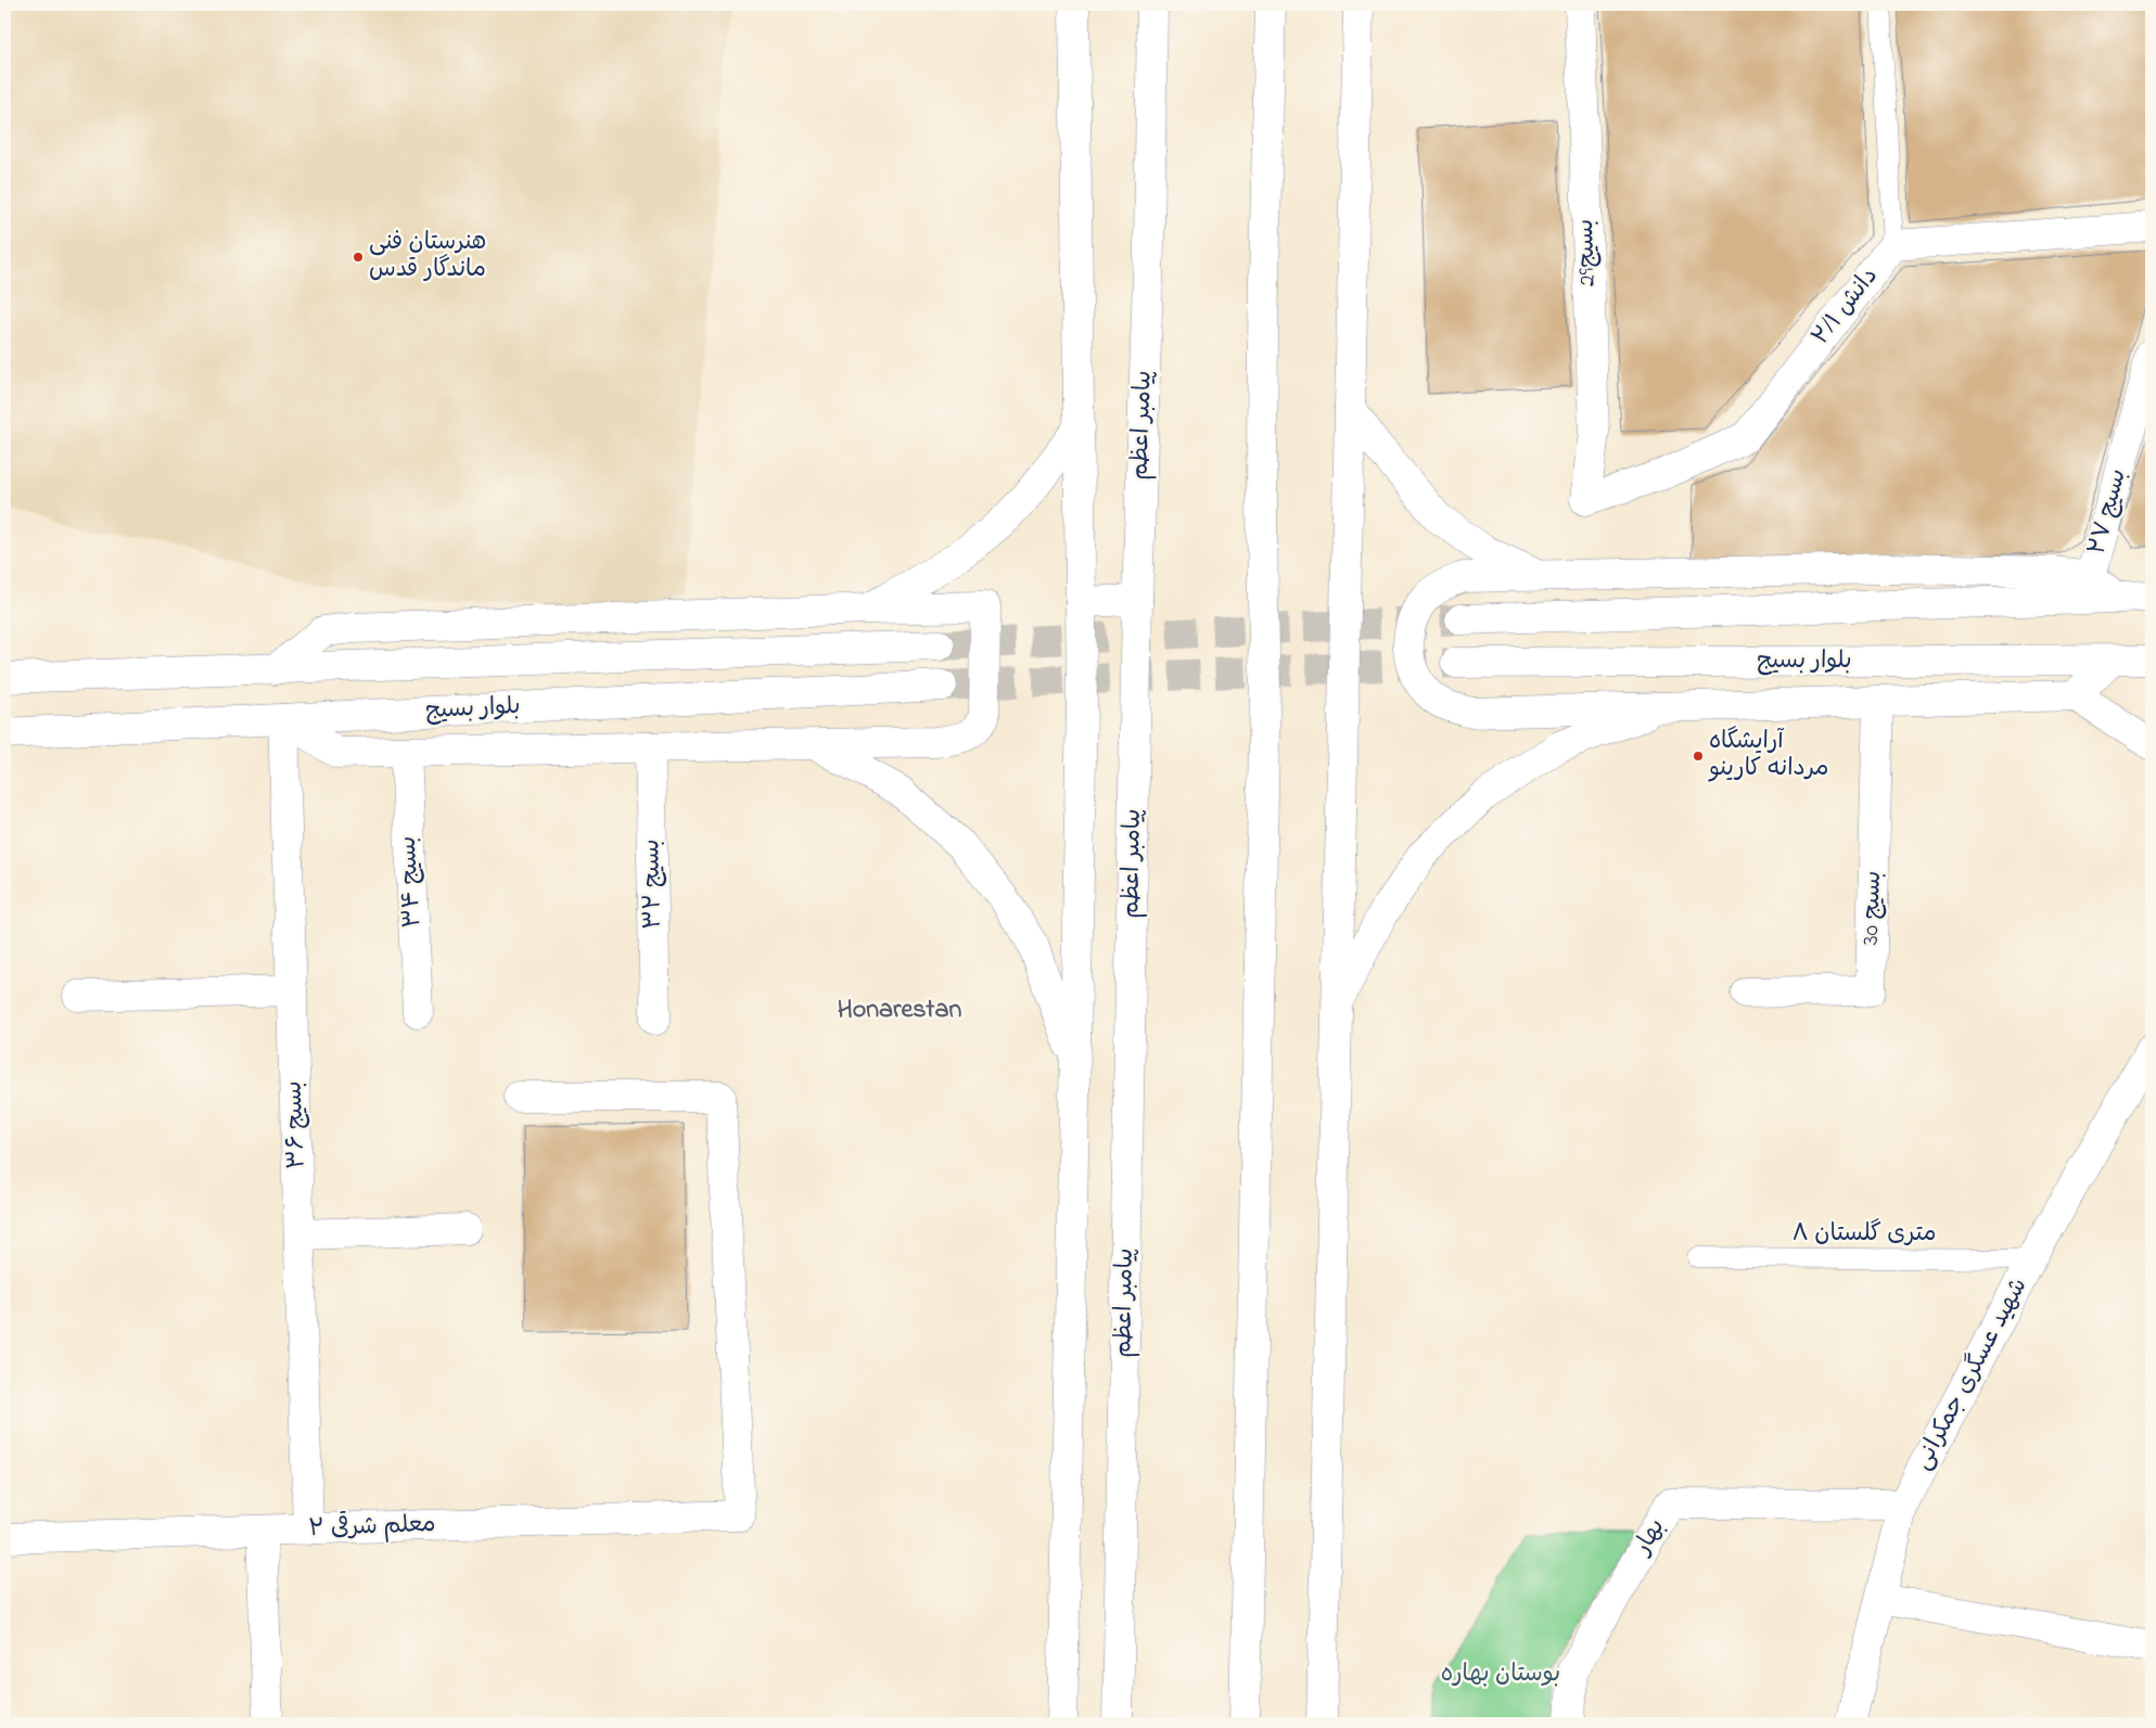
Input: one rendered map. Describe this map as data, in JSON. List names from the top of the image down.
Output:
{
  "streets": {
    "main road": [
      "بسیج29",
      "دانش ۲/۱",
      "پیامبر اعظم",
      "بسیج ۲۷",
      "بلوار بسیج",
      "بسیج ۳۴",
      "بسیج ۳۲",
      "بسیج 30",
      "بسیج ۳۶",
      "شهید عسگری جمکرانی",
      "معلم شرقی ۲",
      "بهار"
    ],
    "lane": ["۸ متری گلستان"]
  },
  "crossings": [
    ["بسیج29", "دانش ۲/۱"],
    ["بلوار بسیج", "بسیج ۳۶"],
    ["بسیج ۳۶", "معلم شرقی ۲"],
    ["۸ متری گلستان", "شهید عسگری جمکرانی"],
    ["شهید عسگری جمکرانی", "بهار"]
  ],
  "districts": ["Honarestan"],
  "parks": ["بوستان بهاره"],
  "places": ["هنرستان فنی ماندگار قدس", "آرایشگاه مردانه کارینو"]
}
